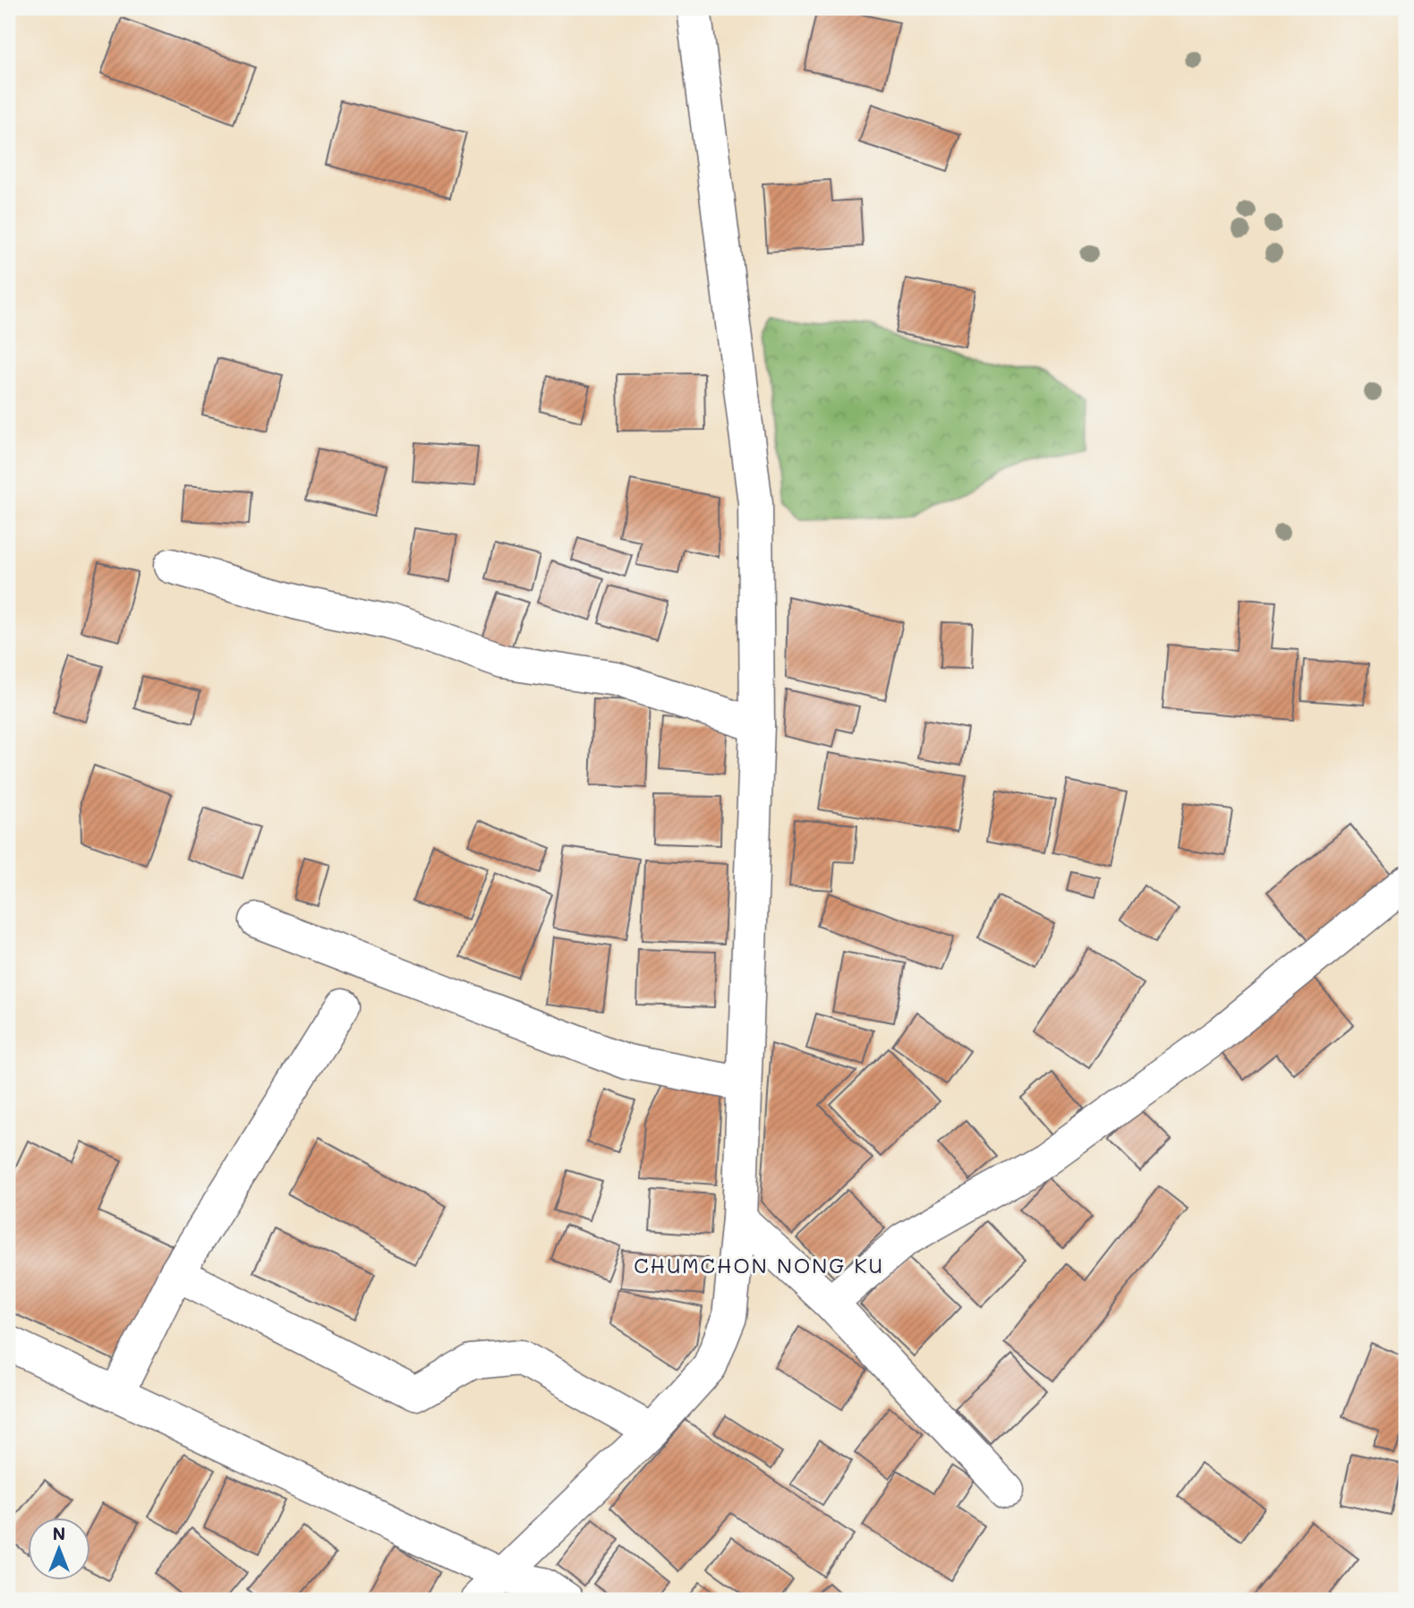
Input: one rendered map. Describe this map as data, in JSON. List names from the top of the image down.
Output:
{
  "districts": ["CHUMCHON NONG KU"],
  "north": "top"
}
